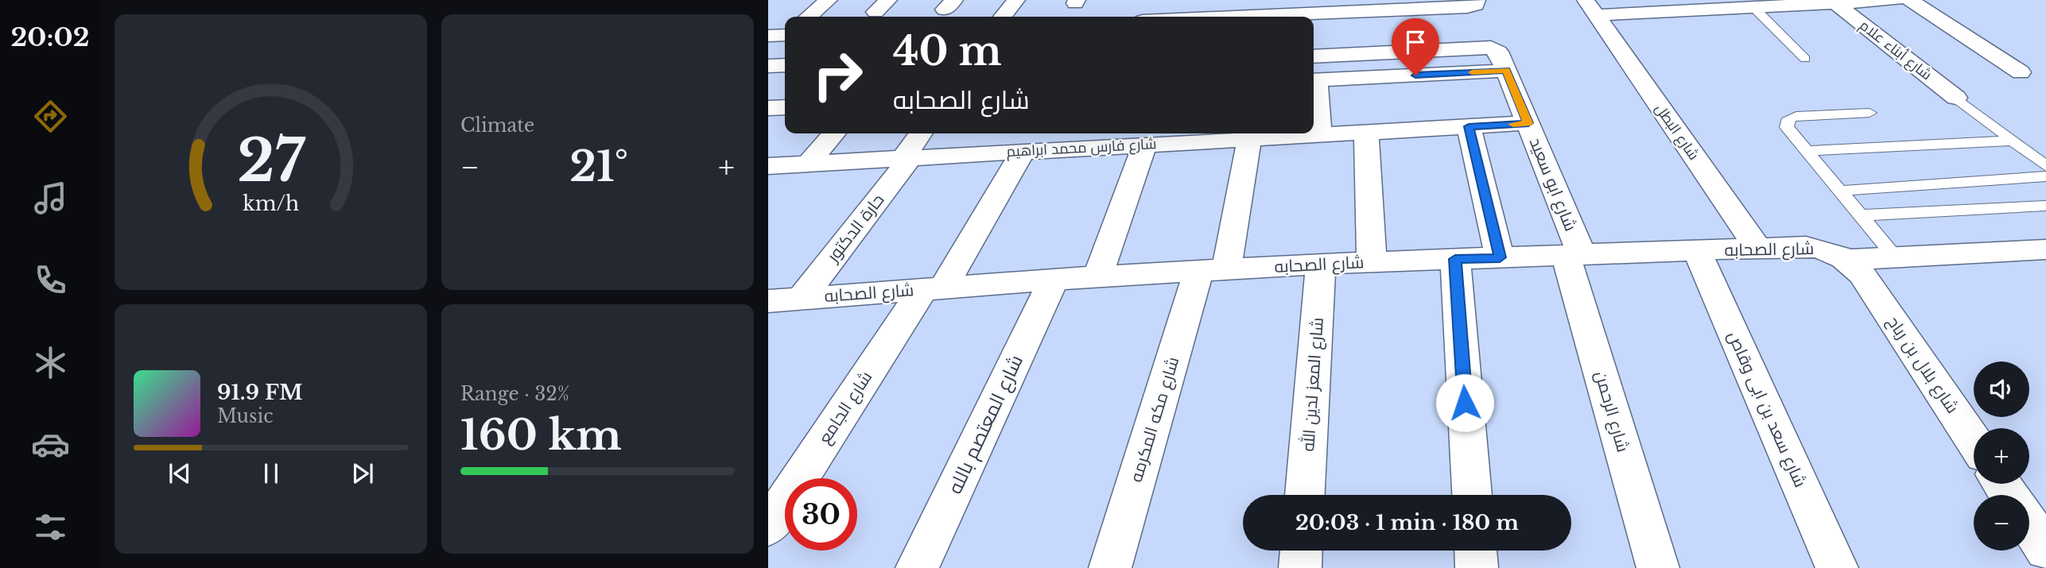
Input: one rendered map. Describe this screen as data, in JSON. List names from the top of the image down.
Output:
{
  "streets": {
    "street": [
      "شارع أبناء علام",
      "شارع البطل",
      "شارع فارس محمد ابراهيم",
      "شارع ابو سعيد",
      "حارة الدكتور",
      "شارع الصحابه",
      "شارع بلال بن رباح",
      "شارع المعز لدين الله",
      "شارع الجامع",
      "شارع سعد بن ابى وقاص",
      "شارع الرحمن",
      "شارع مكه المكرمه",
      "شارع المعتصم بالله"
    ]
  },
  "crossings": [
    ["شارع البطل", "شارع الصحابه"],
    ["شارع فارس محمد ابراهيم", "شارع ابو سعيد"],
    ["شارع فارس محمد ابراهيم", "حارة الدكتور"],
    ["شارع فارس محمد ابراهيم", "شارع الجامع"],
    ["شارع فارس محمد ابراهيم", "شارع مكه المكرمه"],
    ["شارع ابو سعيد", "شارع الصحابه"],
    ["شارع ابو سعيد", "شارع الرحمن"],
    ["حارة الدكتور", "شارع الصحابه"],
    ["شارع الصحابه", "شارع بلال بن رباح"],
    ["شارع الصحابه", "شارع المعز لدين الله"],
    ["شارع الصحابه", "شارع الجامع"],
    ["شارع الصحابه", "شارع سعد بن ابى وقاص"],
    ["شارع الصحابه", "شارع الرحمن"],
    ["شارع الصحابه", "شارع مكه المكرمه"],
    ["شارع الصحابه", "شارع المعتصم بالله"]
  ],
  "page": {
    "tabs": "20:02",
    "tile": [
      "Climate",
      ["Range · 32%", "160 km"]
    ],
    "turn": ["40 m", "شارع الصحابه"],
    "heat": ["−", "21°", "+"],
    "map_buttons": ["+", "−"],
    "song": ["91.9 FM", "Music"],
    "limit": "30",
    "trip": "20:03 · 1 min · 180 m",
    "gauge": ["27", "km/h"]
  }
}
